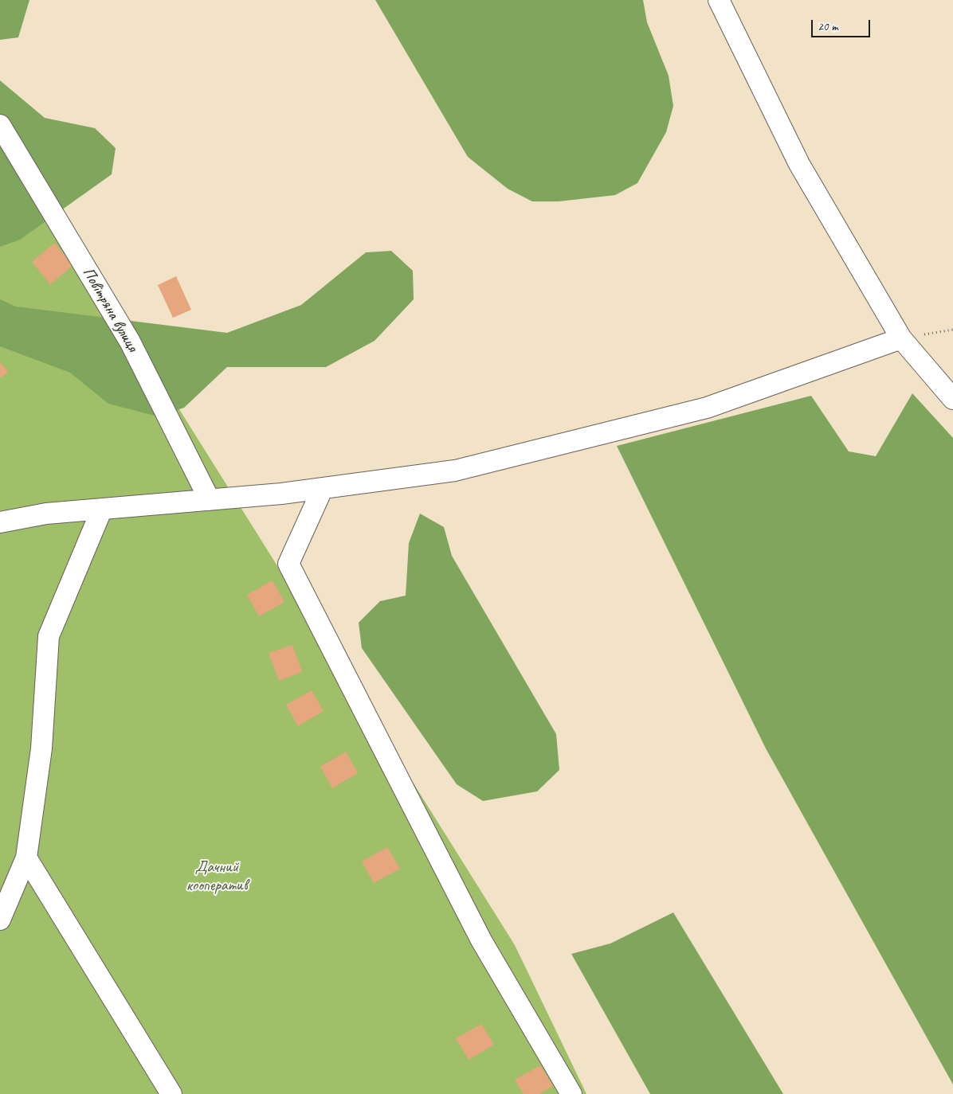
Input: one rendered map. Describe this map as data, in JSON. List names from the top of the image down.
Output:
{
  "streets": {
    "street": ["Повітряна вулиця"]
  },
  "parks": ["Дачний кооператив"],
  "scale_bar": "20 m"
}
